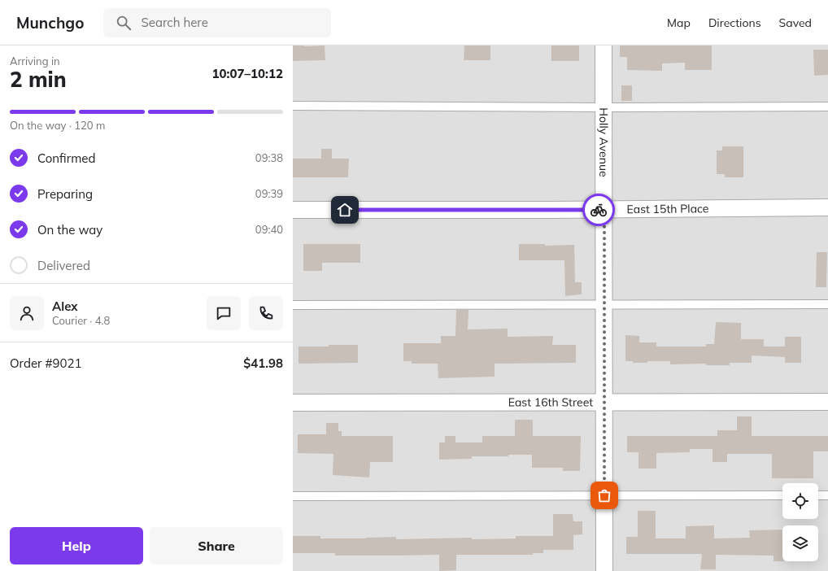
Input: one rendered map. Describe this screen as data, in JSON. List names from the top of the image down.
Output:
{
  "streets": {
    "street": ["Holly Avenue", "East 15th Place", "East 16th Street"]
  },
  "crossings": [
    ["Holly Avenue", "East 15th Place"],
    ["Holly Avenue", "East 16th Street"]
  ],
  "page": {
    "header": "Munchgo",
    "search": "Search here",
    "nav": ["Map", "Directions", "Saved"],
    "heading": ["2 min", "Arriving in", "10:07–10:12"],
    "panel": [
      "Alex",
      "Courier · 4.8",
      "Order #9021",
      "$41.98"
    ],
    "bar": "On the way · 120 m",
    "list": [
      ["Confirmed", "09:38"],
      ["Preparing", "09:39"],
      ["On the way", "09:40"],
      "Delivered"
    ],
    "buttons": ["Help", "Share"]
  }
}
